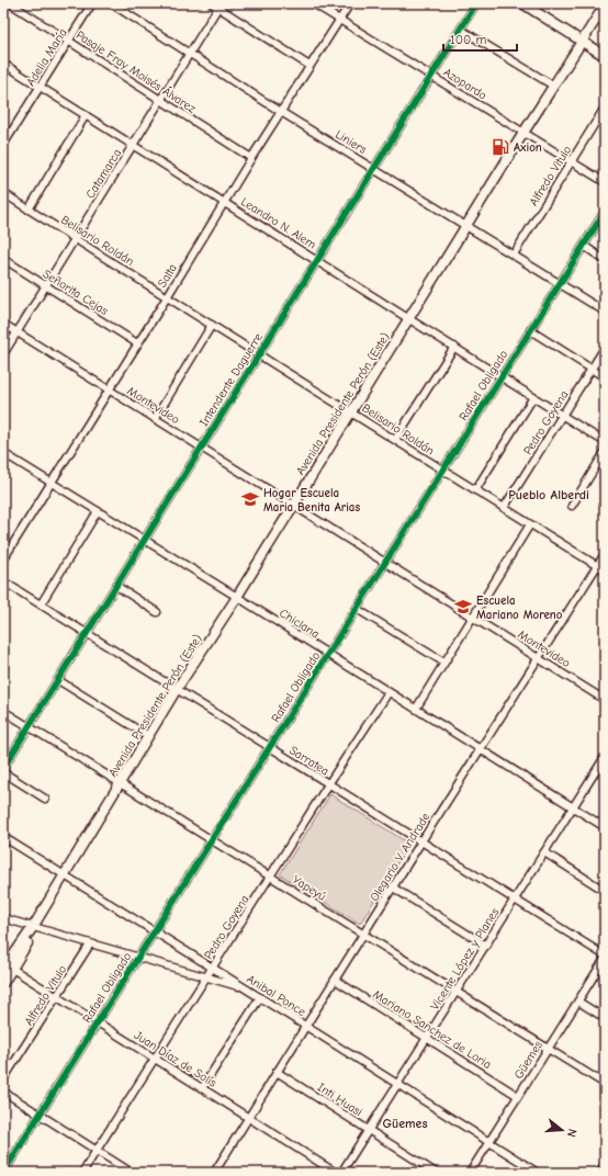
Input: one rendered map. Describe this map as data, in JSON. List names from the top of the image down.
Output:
{
  "streets": {
    "main road": ["Avenida Presidente Perón (Este)"],
    "street": [
      "Adelia María",
      "Pasaje Fray Moisés Álvarez",
      "Azopardo",
      "Liniers",
      "Catamarca",
      "Alfredo Vitulo",
      "Leandro N. Alem",
      "Belisario Roldán",
      "Salta",
      "Señorita Cejas",
      "Intendente Daguerre",
      "Rafael Obligado",
      "Montevideo",
      "Pedro Goyena",
      "Chiclana",
      "Sarratea",
      "Olegario V. Andrade",
      "Yapeyú",
      "Vicente López y Planes",
      "Anibal Ponce",
      "Mariano Sanchez de Loria",
      "Juan Díaz de Solís",
      "Güemes",
      "Inti Huasi"
    ]
  },
  "crossings": [
    ["Adelia María", "Pasaje Fray Moisés Álvarez"],
    ["Adelia María", "Leandro N. Alem"],
    ["Pasaje Fray Moisés Álvarez", "Catamarca"],
    ["Pasaje Fray Moisés Álvarez", "Salta"],
    ["Azopardo", "Alfredo Vitulo"],
    ["Azopardo", "Salta"],
    ["Azopardo", "Intendente Daguerre"],
    ["Azopardo", "Avenida Presidente Perón (Este)"],
    ["Liniers", "Catamarca"],
    ["Liniers", "Alfredo Vitulo"],
    ["Liniers", "Salta"],
    ["Liniers", "Intendente Daguerre"],
    ["Liniers", "Rafael Obligado"],
    ["Liniers", "Avenida Presidente Perón (Este)"],
    ["Catamarca", "Leandro N. Alem"],
    ["Catamarca", "Belisario Roldán"],
    ["Catamarca", "Señorita Cejas"],
    ["Catamarca", "Montevideo"],
    ["Alfredo Vitulo", "Juan Díaz de Solís"],
    ["Leandro N. Alem", "Salta"],
    ["Leandro N. Alem", "Intendente Daguerre"],
    ["Leandro N. Alem", "Rafael Obligado"],
    ["Leandro N. Alem", "Avenida Presidente Perón (Este)"],
    ["Leandro N. Alem", "Pedro Goyena"],
    ["Belisario Roldán", "Salta"],
    ["Belisario Roldán", "Intendente Daguerre"],
    ["Belisario Roldán", "Rafael Obligado"],
    ["Belisario Roldán", "Avenida Presidente Perón (Este)"],
    ["Belisario Roldán", "Pedro Goyena"],
    ["Belisario Roldán", "Olegario V. Andrade"],
    ["Salta", "Señorita Cejas"],
    ["Salta", "Montevideo"],
    ["Salta", "Chiclana"],
    ["Intendente Daguerre", "Montevideo"],
    ["Intendente Daguerre", "Chiclana"],
    ["Intendente Daguerre", "Sarratea"],
    ["Intendente Daguerre", "Yapeyú"],
    ["Rafael Obligado", "Montevideo"],
    ["Rafael Obligado", "Chiclana"],
    ["Rafael Obligado", "Sarratea"],
    ["Rafael Obligado", "Yapeyú"],
    ["Rafael Obligado", "Anibal Ponce"],
    ["Rafael Obligado", "Juan Díaz de Solís"],
    ["Avenida Presidente Perón (Este)", "Montevideo"],
    ["Avenida Presidente Perón (Este)", "Chiclana"],
    ["Avenida Presidente Perón (Este)", "Sarratea"],
    ["Avenida Presidente Perón (Este)", "Yapeyú"],
    ["Avenida Presidente Perón (Este)", "Anibal Ponce"],
    ["Avenida Presidente Perón (Este)", "Juan Díaz de Solís"],
    ["Montevideo", "Olegario V. Andrade"],
    ["Pedro Goyena", "Chiclana"],
    ["Pedro Goyena", "Sarratea"],
    ["Pedro Goyena", "Yapeyú"],
    ["Pedro Goyena", "Anibal Ponce"],
    ["Pedro Goyena", "Juan Díaz de Solís"],
    ["Chiclana", "Olegario V. Andrade"],
    ["Chiclana", "Vicente López y Planes"],
    ["Sarratea", "Olegario V. Andrade"],
    ["Sarratea", "Vicente López y Planes"],
    ["Olegario V. Andrade", "Yapeyú"],
    ["Olegario V. Andrade", "Anibal Ponce"],
    ["Olegario V. Andrade", "Mariano Sanchez de Loria"],
    ["Olegario V. Andrade", "Juan Díaz de Solís"],
    ["Olegario V. Andrade", "Inti Huasi"],
    ["Yapeyú", "Vicente López y Planes"],
    ["Yapeyú", "Güemes"],
    ["Vicente López y Planes", "Anibal Ponce"],
    ["Vicente López y Planes", "Mariano Sanchez de Loria"],
    ["Vicente López y Planes", "Inti Huasi"],
    ["Anibal Ponce", "Güemes"],
    ["Mariano Sanchez de Loria", "Güemes"]
  ],
  "districts": ["Pueblo Alberdi", "Güemes"],
  "places": {
    "fuel station": ["Axion"],
    "school or university": ["Hogar Escuela Maria Benita Arias", "Escuela Mariano Moreno"]
  },
  "scale_bar": "100 m",
  "north": "right"
}
